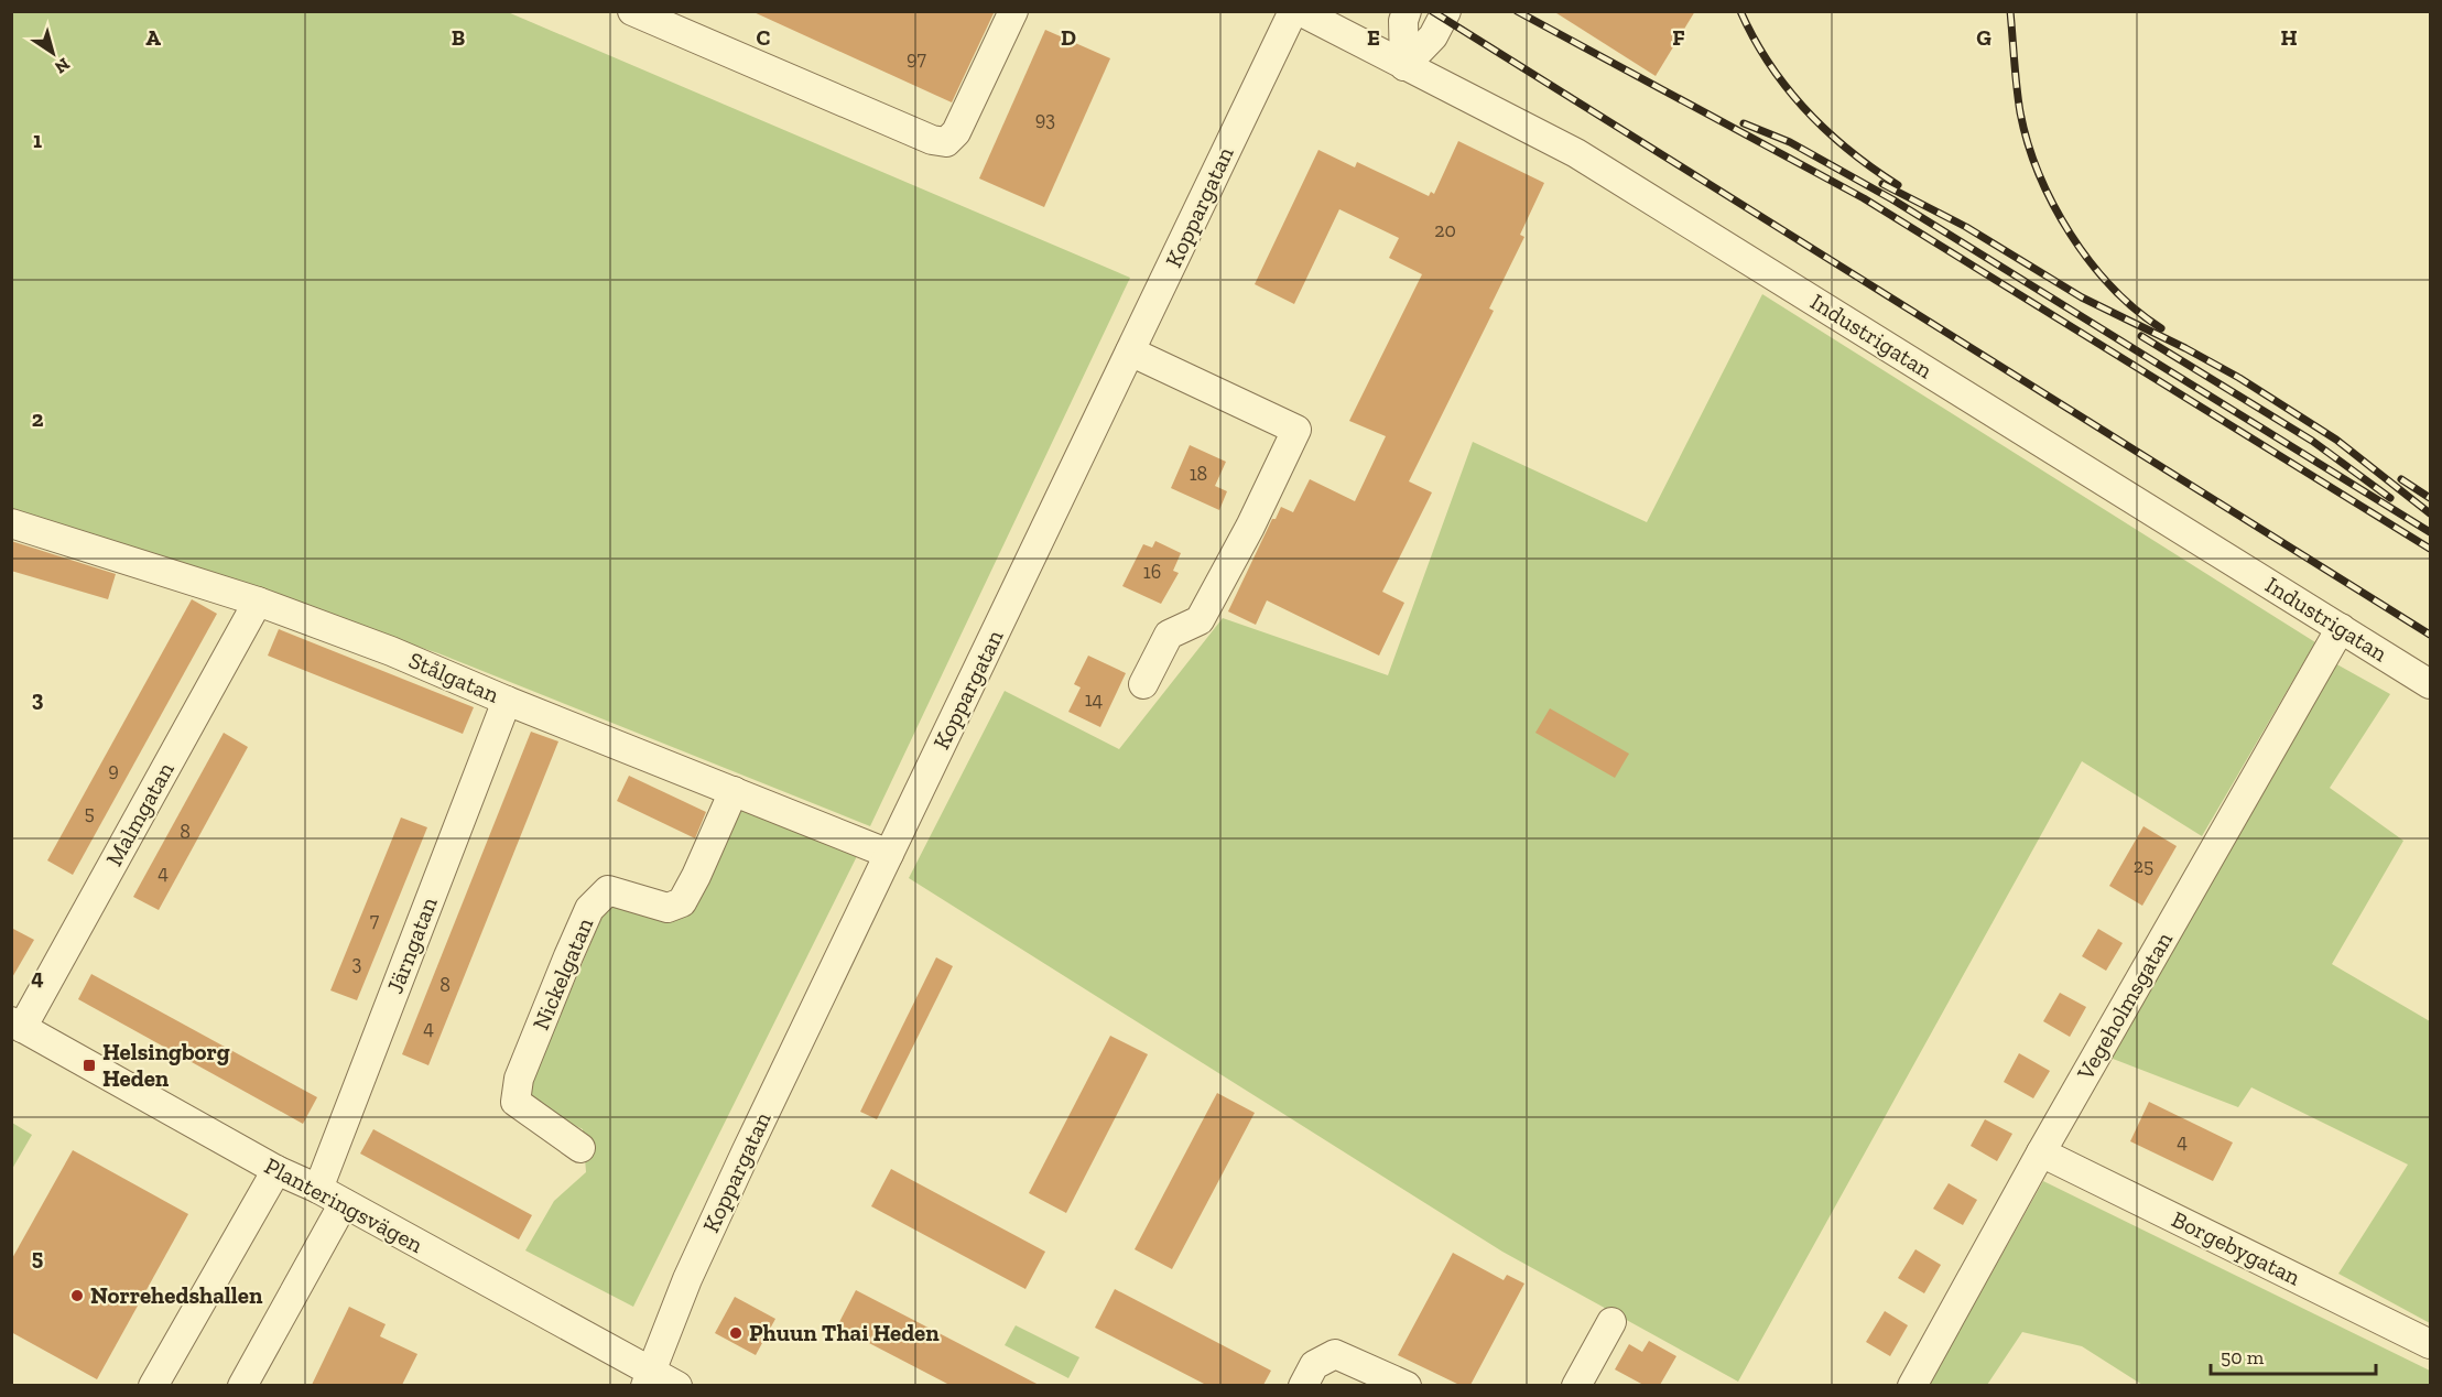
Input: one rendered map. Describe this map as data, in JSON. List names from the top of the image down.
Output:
{
  "streets": {
    "street": [
      "Koppargatan",
      "Industrigatan",
      "Stålgatan",
      "Malmgatan",
      "Järngatan",
      "Nickelgatan",
      "Vegeholmsgatan",
      "Planteringsvägen",
      "Borgebygatan"
    ]
  },
  "crossings": [
    ["Koppargatan", "Stålgatan"],
    ["Koppargatan", "Planteringsvägen"],
    ["Industrigatan", "Vegeholmsgatan"],
    ["Stålgatan", "Malmgatan"],
    ["Stålgatan", "Järngatan"],
    ["Stålgatan", "Nickelgatan"],
    ["Malmgatan", "Planteringsvägen"],
    ["Järngatan", "Planteringsvägen"],
    ["Vegeholmsgatan", "Borgebygatan"]
  ],
  "places": {
    "transit": ["Helsingborg Heden"],
    "other": ["Norrehedshallen", "Phuun Thai Heden"]
  },
  "house_numbers": [
    "97",
    "93",
    "20",
    "18",
    "16",
    "14",
    "9",
    "5",
    "8",
    "25",
    "4",
    "7",
    "3",
    "8",
    "4",
    "4"
  ],
  "scale_bar": "50 m",
  "north": "bottom right",
  "grid": {
    "columns": [
      "A",
      "B",
      "C",
      "D",
      "E",
      "F",
      "G",
      "H"
    ],
    "rows": [
      "1",
      "2",
      "3",
      "4",
      "5"
    ]
  }
}
